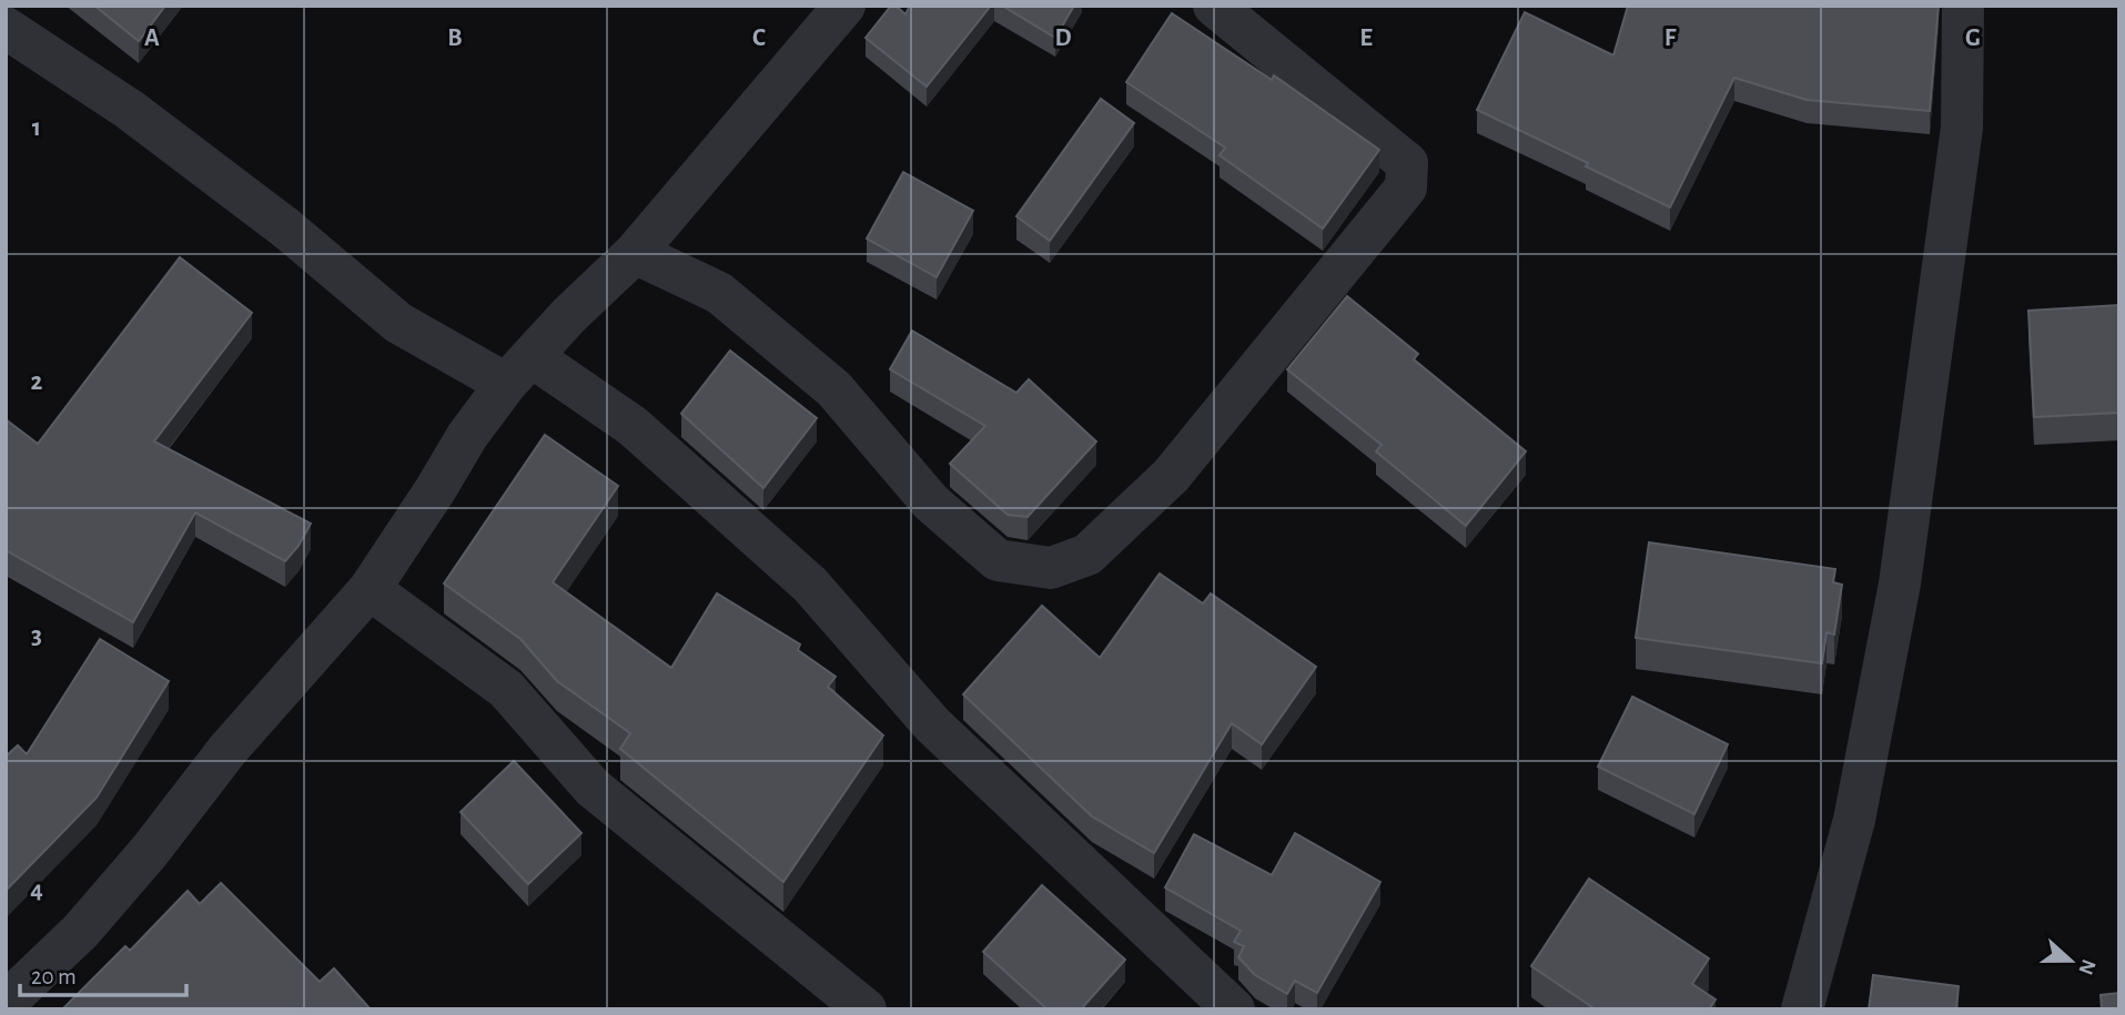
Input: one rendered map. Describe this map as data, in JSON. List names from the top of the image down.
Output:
{
  "scale_bar": "20 m",
  "north": "right",
  "grid": {
    "columns": [
      "A",
      "B",
      "C",
      "D",
      "E",
      "F",
      "G"
    ],
    "rows": [
      "1",
      "2",
      "3",
      "4"
    ]
  }
}
